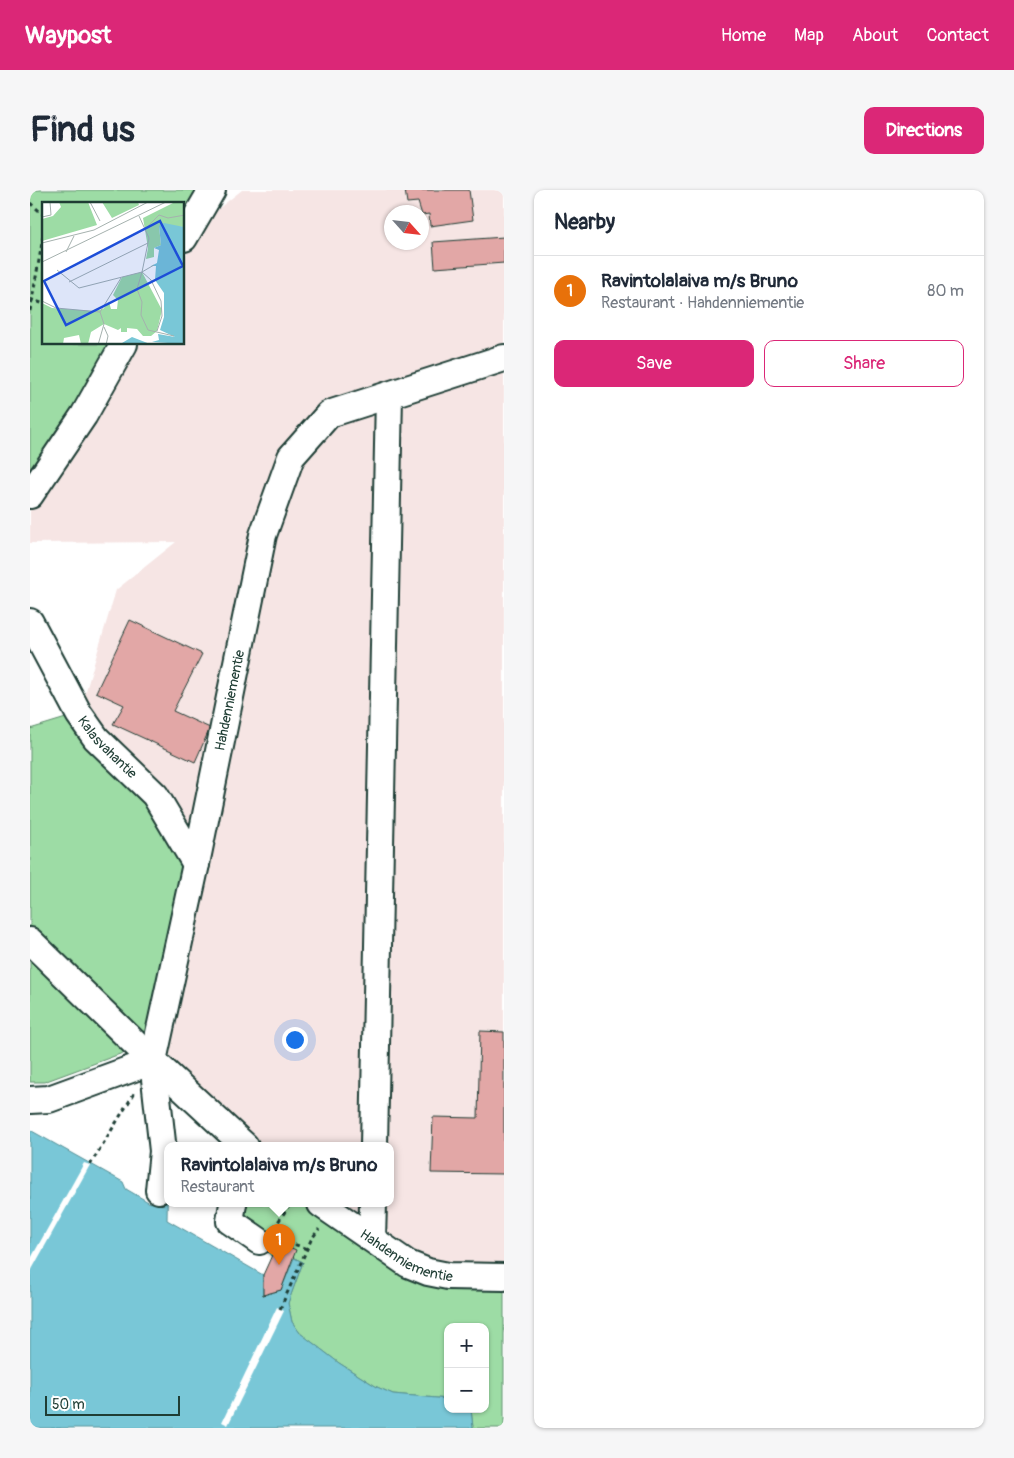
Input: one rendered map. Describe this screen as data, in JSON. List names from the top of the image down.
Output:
{
  "streets": {
    "street": ["Hahdenniementie", "Kalasvahantie"]
  },
  "crossings": [
    ["Hahdenniementie", "Kalasvahantie"]
  ],
  "scale_bar": "50 m",
  "north": "bottom right",
  "page": {
    "header": "Waypost",
    "nav": [
      "Home",
      "Map",
      "About",
      "Contact"
    ],
    "buttons": [
      "Directions",
      ["Save", "Share"]
    ],
    "title": "Find us",
    "heading": "Nearby",
    "list": [
      {
        "mark": "1",
        "name": "Ravintolalaiva m/s Bruno",
        "note": "Restaurant · Hahdenniementie",
        "value": "80 m"
      }
    ],
    "popup": ["Ravintolalaiva m/s Bruno", "Restaurant"],
    "pins": "1",
    "map_buttons": ["+", "−"],
    "scale": "50 m"
  }
}
